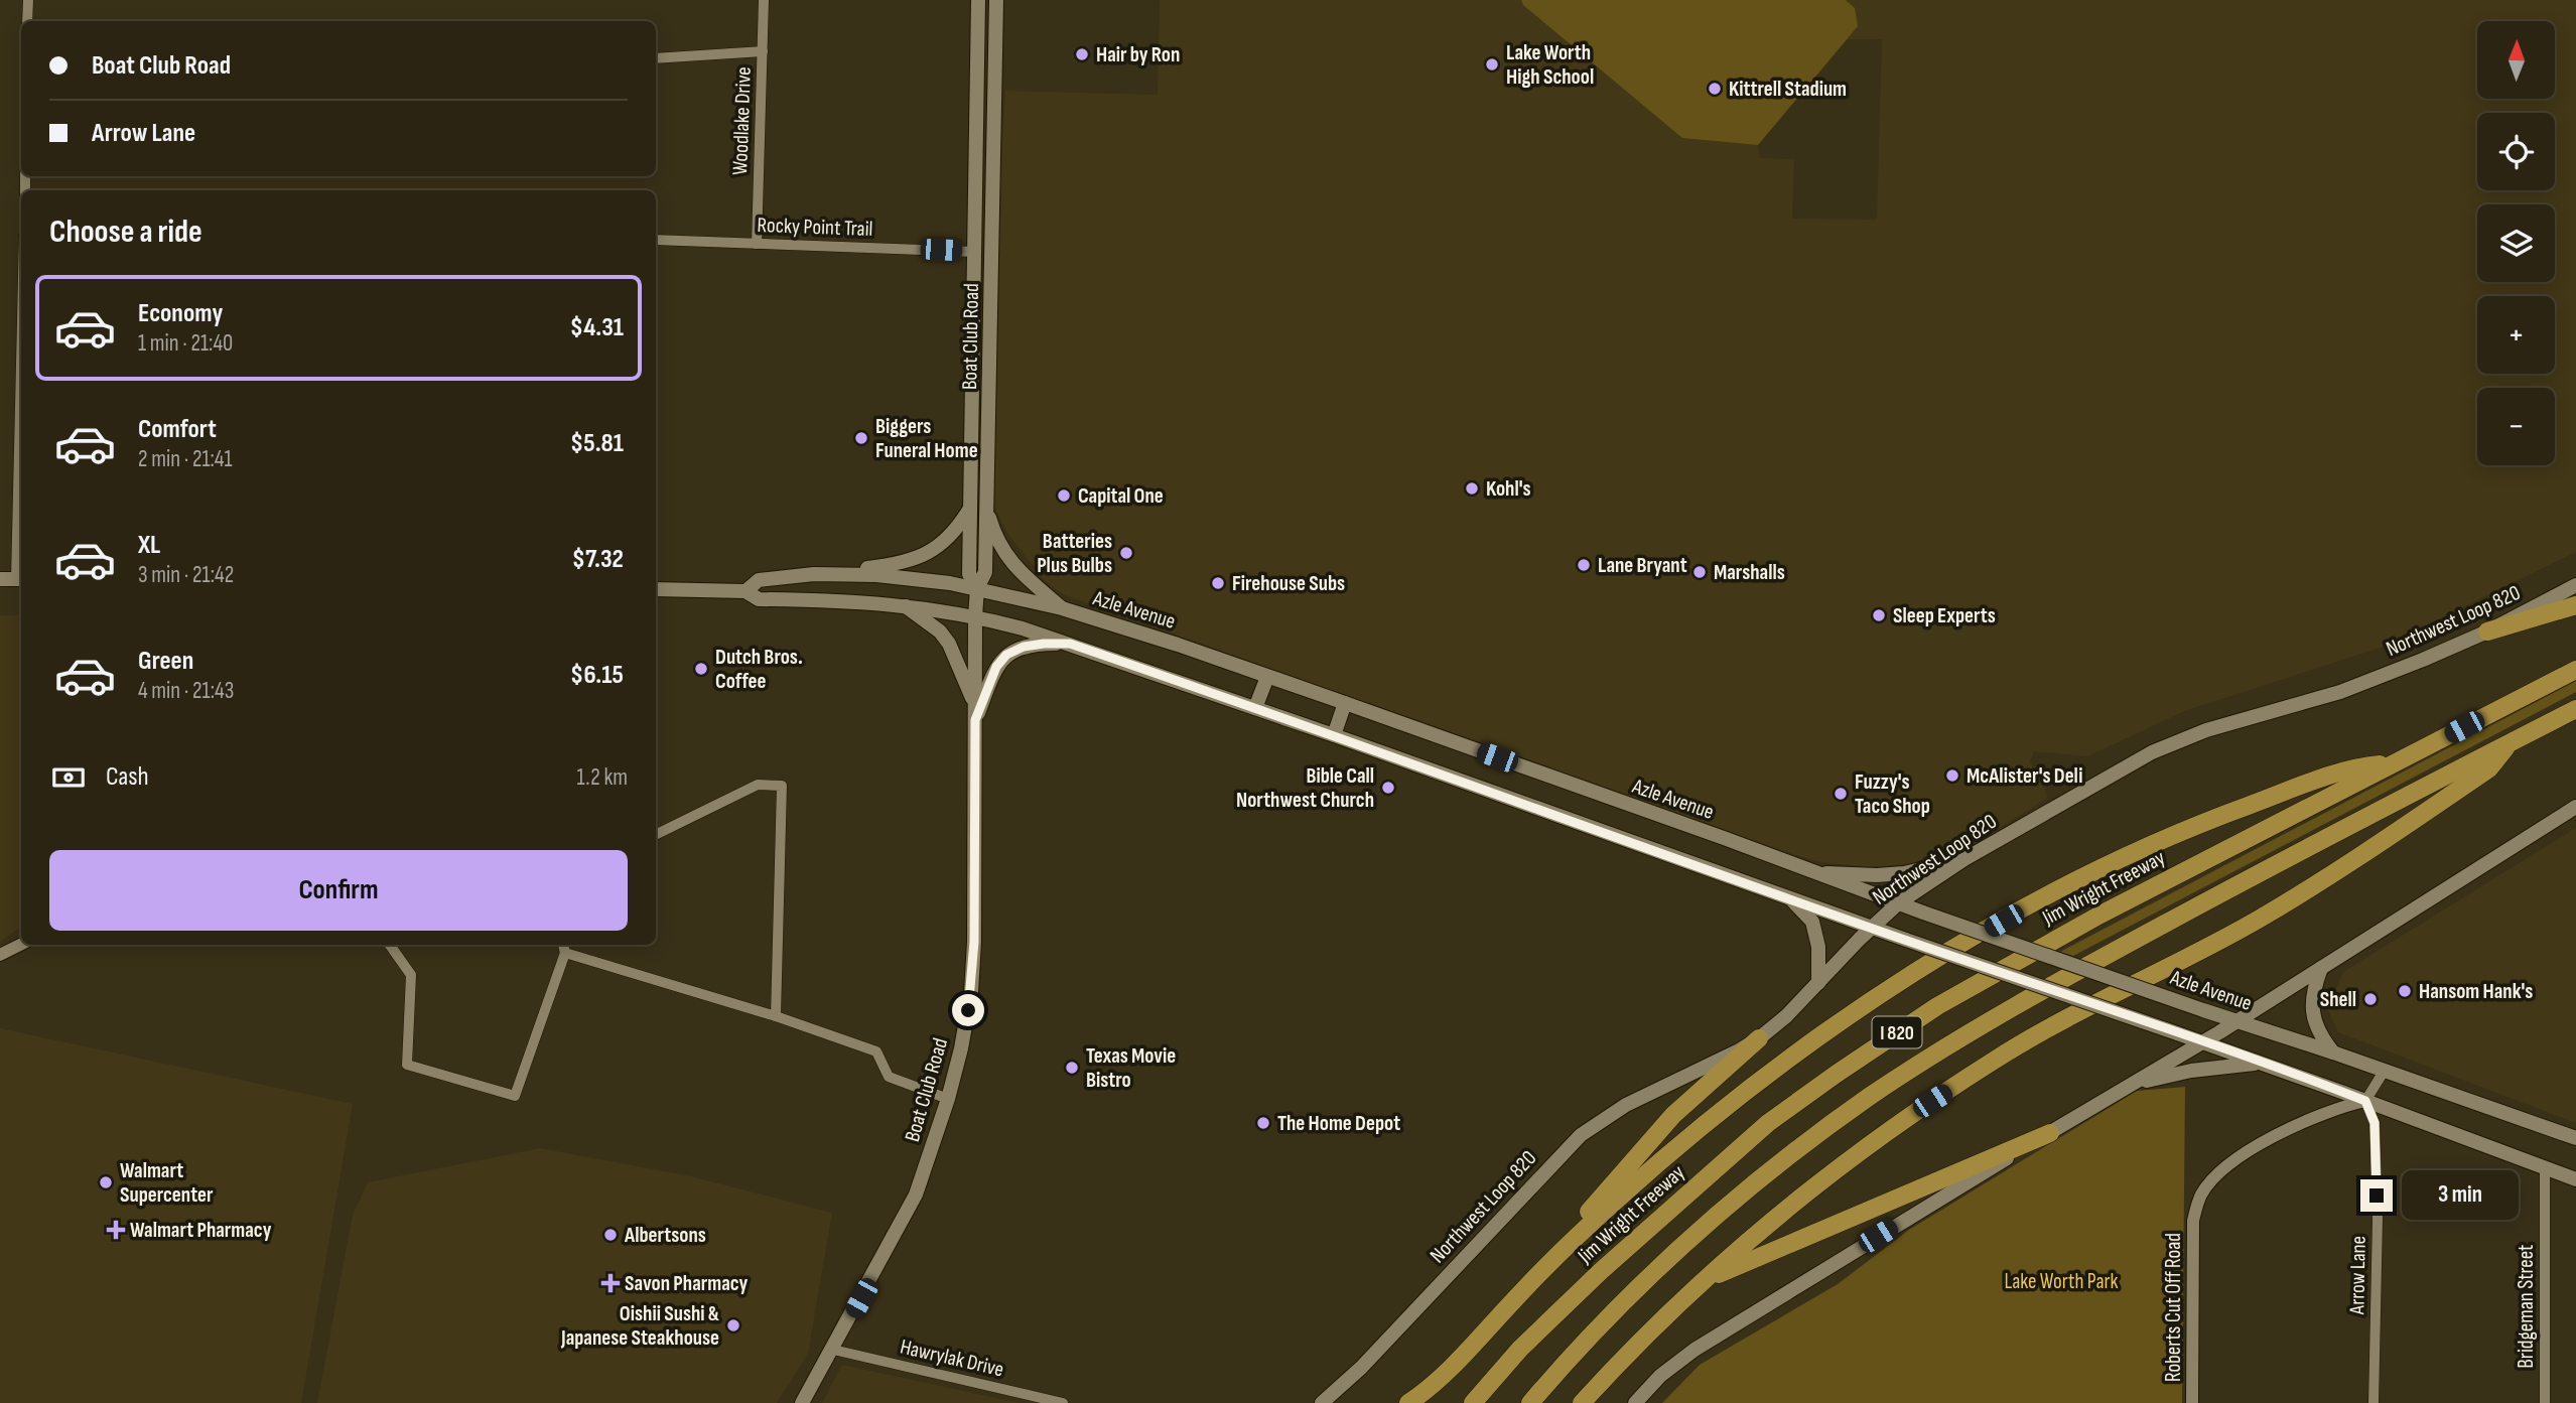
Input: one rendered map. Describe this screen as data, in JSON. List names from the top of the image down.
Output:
{
  "streets": {
    "highway": ["Jim Wright Freeway", "I 820"],
    "main road": ["Boat Club Road", "Azle Avenue", "Northwest Loop 820"],
    "street": [
      "Woodlake Drive",
      "Rocky Point Trail",
      "Arrow Lane",
      "Bridgeman Street",
      "Roberts Cut Off Road",
      "Hawrylak Drive"
    ]
  },
  "crossings": [
    ["Woodlake Drive", "Rocky Point Trail"],
    ["Rocky Point Trail", "Boat Club Road"],
    ["Boat Club Road", "Azle Avenue"],
    ["Boat Club Road", "Hawrylak Drive"],
    ["Azle Avenue", "Northwest Loop 820"],
    ["Azle Avenue", "Arrow Lane"],
    ["Azle Avenue", "Bridgeman Street"],
    ["Azle Avenue", "Roberts Cut Off Road"],
    ["Arrow Lane", "Roberts Cut Off Road"]
  ],
  "parks": ["Lake Worth Park"],
  "places": {
    "other": [
      "Hair by Ron",
      "Lake Worth High School",
      "Kittrell Stadium",
      "Biggers Funeral Home",
      "Kohl's",
      "Capital One",
      "Batteries Plus Bulbs",
      "Lane Bryant",
      "Marshalls",
      "Firehouse Subs",
      "Sleep Experts",
      "Dutch Bros. Coffee",
      "McAlister's Deli",
      "Bible Call Northwest Church",
      "Fuzzy's Taco Shop",
      "Hansom Hank's",
      "Shell",
      "Texas Movie Bistro",
      "The Home Depot",
      "Walmart Supercenter",
      "Albertsons",
      "Oishii Sushi & Japanese Steakhouse"
    ],
    "health": ["Walmart Pharmacy", "Savon Pharmacy"]
  },
  "north": "top",
  "page": {
    "map_buttons": ["+", "−"],
    "banner": ["Boat Club Road", "Arrow Lane"],
    "heading": "Choose a ride",
    "list": [
      {
        "name": "Economy",
        "note": "1 min · 21:40",
        "value": "$4.31"
      },
      {
        "name": "Comfort",
        "note": "2 min · 21:41",
        "value": "$5.81"
      },
      {
        "name": "XL",
        "note": "3 min · 21:42",
        "value": "$7.32"
      },
      {
        "name": "Green",
        "note": "4 min · 21:43",
        "value": "$6.15"
      }
    ],
    "pay": ["Cash", "1.2 km"],
    "buttons": "Confirm",
    "bubble": "3 min"
  }
}
